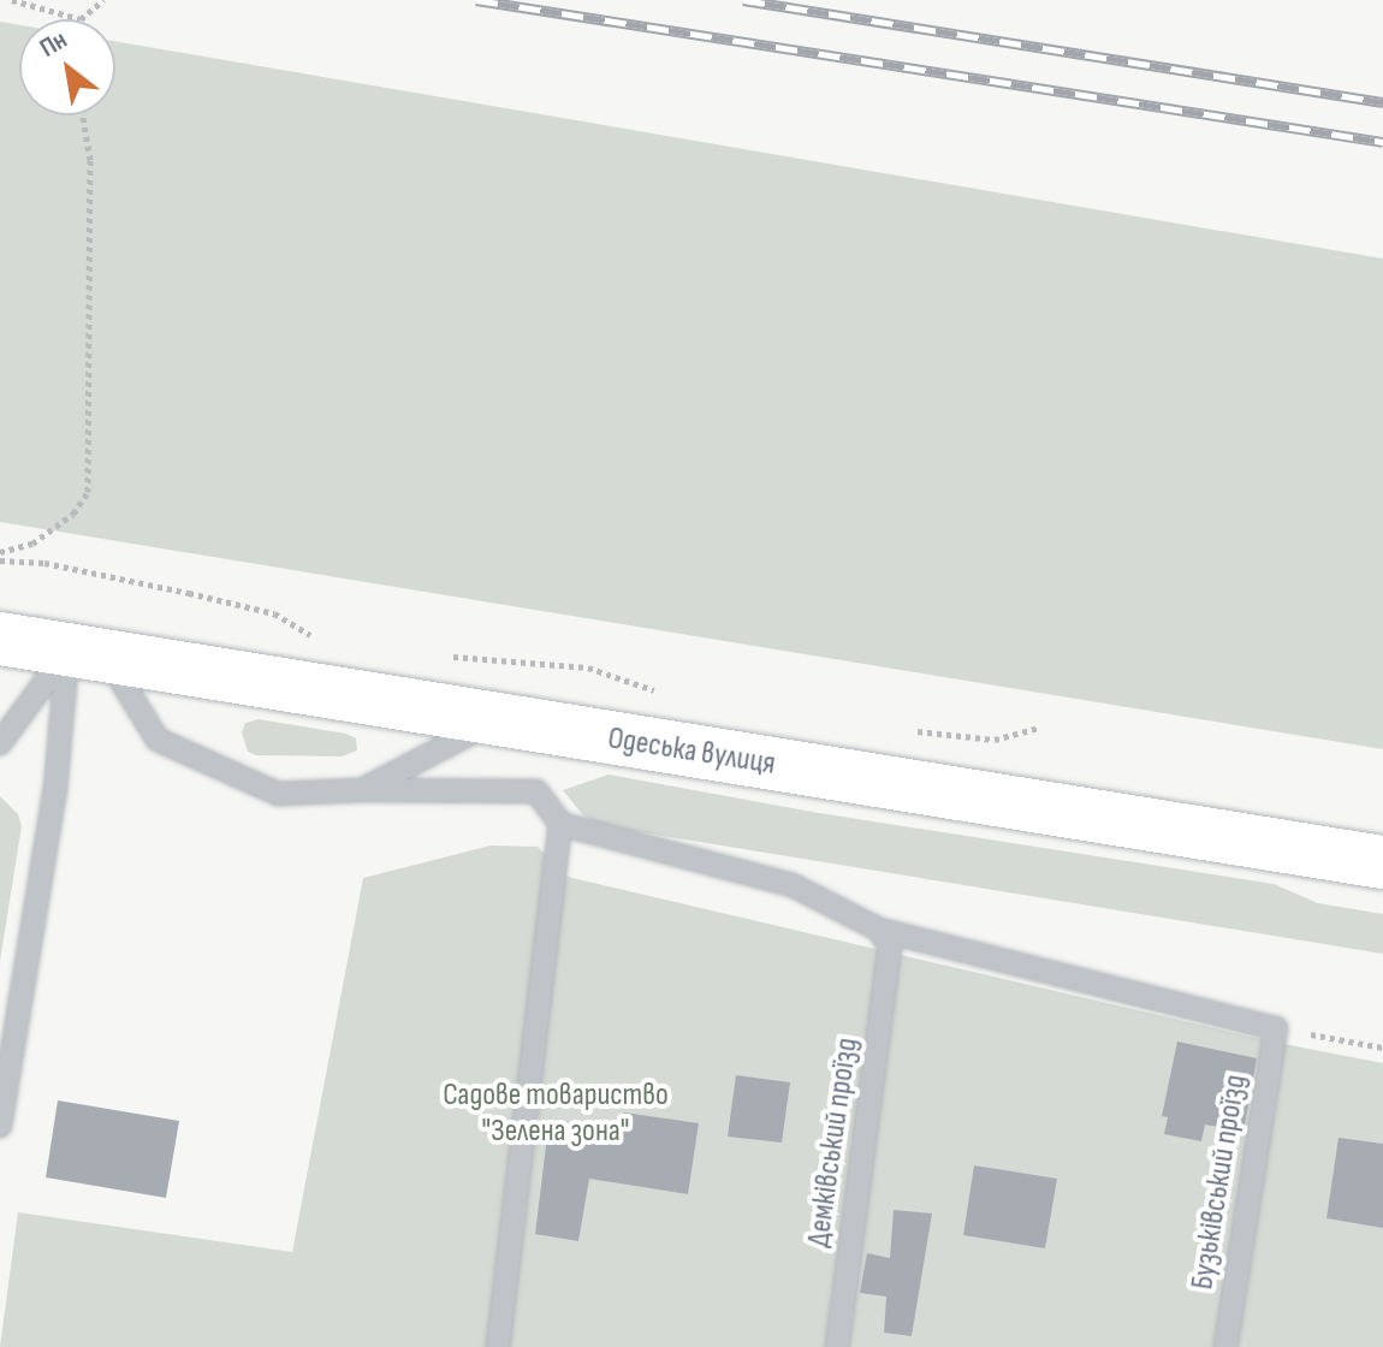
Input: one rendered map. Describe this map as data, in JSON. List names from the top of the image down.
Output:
{
  "streets": {
    "main road": ["Одеська вулиця"],
    "lane": ["Демківський проїзд", "Бузьківський проїзд"]
  },
  "parks": ["Садове товариство \"Зелена зона\""],
  "north": "top left"
}
